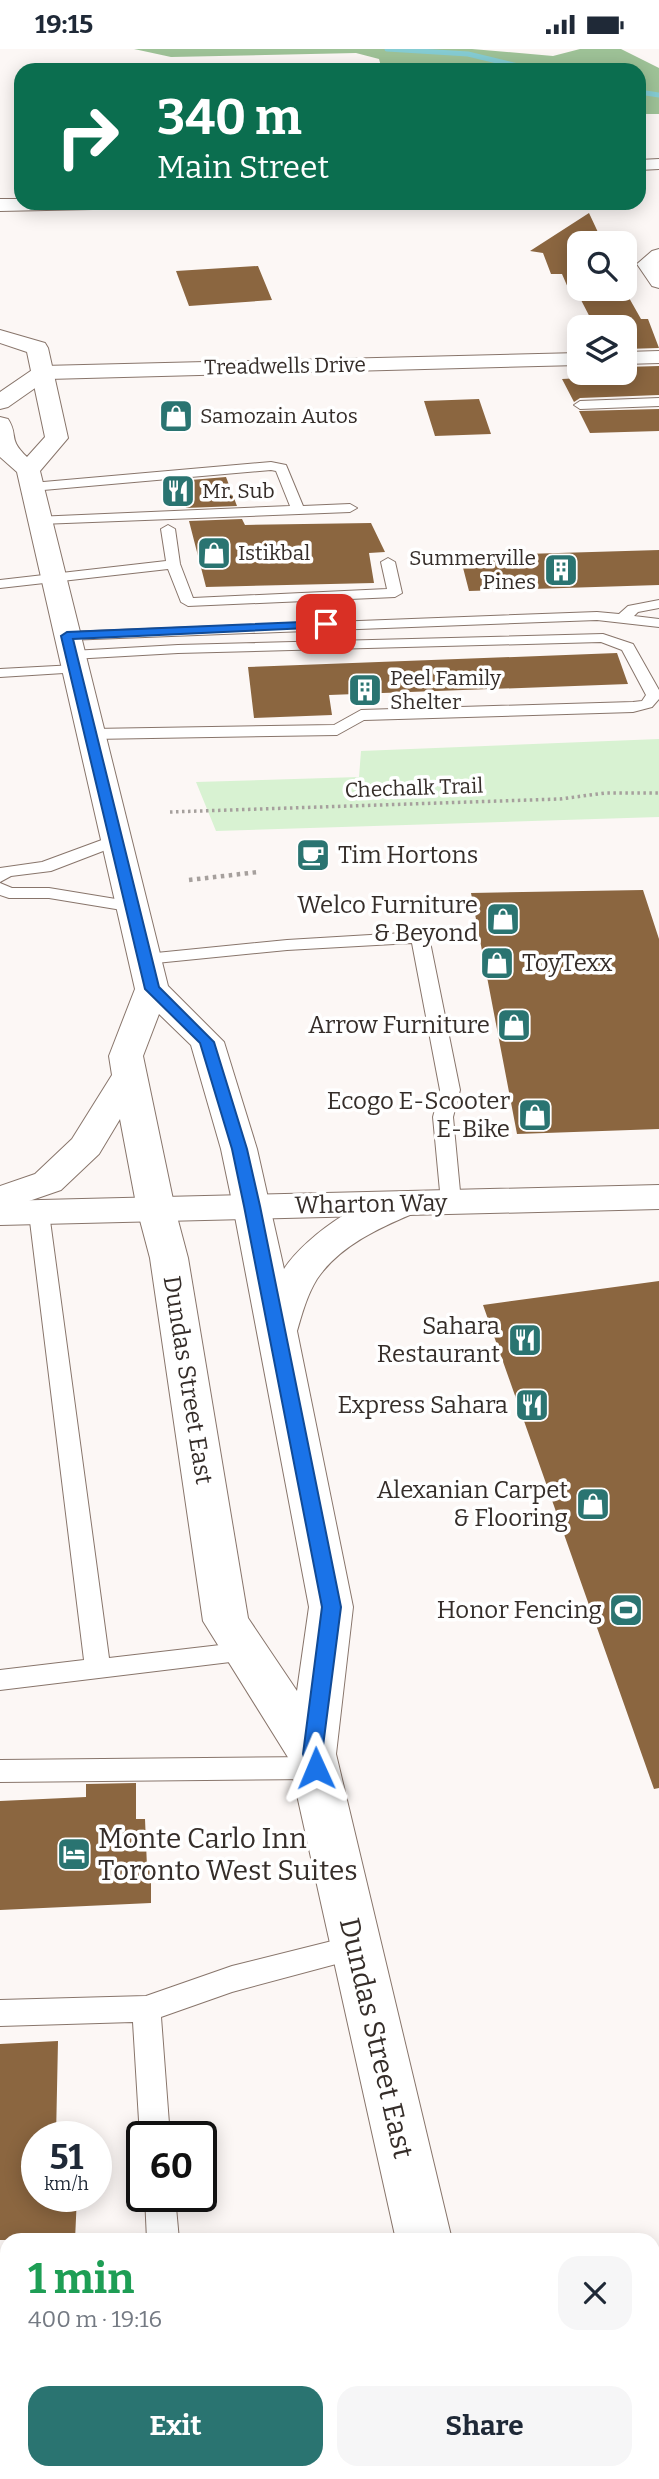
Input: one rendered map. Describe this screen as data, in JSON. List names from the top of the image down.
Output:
{
  "streets": {
    "main road": ["Treadwells Drive", "Wharton Way", "Dundas Street East"],
    "path": ["Chechalk Trail"]
  },
  "crossings": [
    ["Wharton Way", "Dundas Street East"]
  ],
  "places": {
    "shop": [
      "Samozain Autos",
      "Istikbal",
      "Welco Furniture & Beyond",
      "ToyTexx",
      "Arrow Furniture",
      "Ecogo E-Scooter E-Bike",
      "Alexanian Carpet & Flooring"
    ],
    "restaurant": ["Mr. Sub", "Sahara Restaurant", "Express Sahara"],
    "building": ["Summerville Pines", "Peel Family Shelter"],
    "cafe": ["Tim Hortons"],
    "sports": ["Honor Fencing"],
    "hotel": ["Monte Carlo Inn Toronto West Suites"]
  },
  "page": {
    "status": "19:15",
    "turn": ["340 m", "Main Street"],
    "speed": "51 km/h",
    "limit": "60",
    "heading": ["1 min", "400 m · 19:16"],
    "buttons": ["Exit", "Share"]
  }
}
